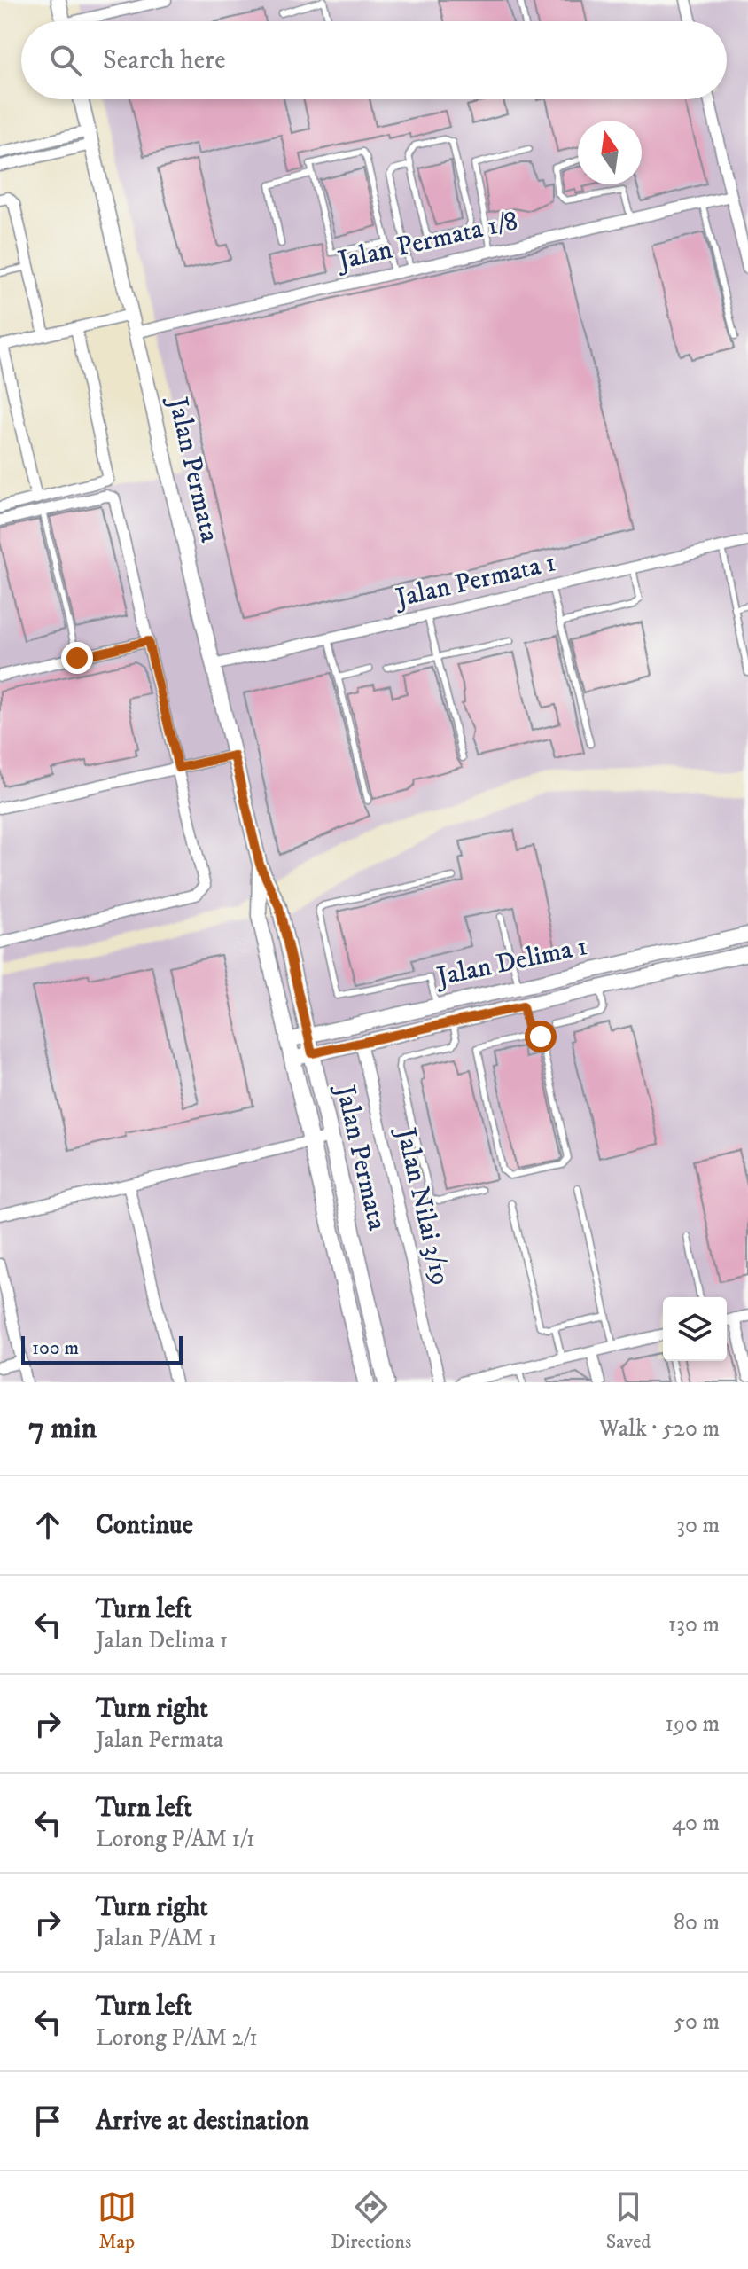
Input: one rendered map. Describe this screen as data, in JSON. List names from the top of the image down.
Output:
{
  "streets": {
    "main road": ["Jalan Permata"],
    "street": [
      "Jalan Permata 1/8",
      "Jalan Permata 1",
      "Jalan Delima 1",
      "Jalan Nilai 3/19"
    ]
  },
  "crossings": [
    ["Jalan Permata 1/8", "Jalan Permata"],
    ["Jalan Permata", "Jalan Permata 1"],
    ["Jalan Permata", "Jalan Delima 1"],
    ["Jalan Delima 1", "Jalan Nilai 3/19"]
  ],
  "scale_bar": "100 m",
  "north": "top",
  "page": {
    "search": "Search here",
    "scale": "100 m",
    "heading": ["7 min", "Walk · 520 m"],
    "list": [
      ["Continue", "30 m"],
      ["Turn left", "Jalan Delima 1", "130 m"],
      ["Turn right", "Jalan Permata", "190 m"],
      ["Turn left", "Lorong P/AM 1/1", "40 m"],
      ["Turn right", "Jalan P/AM 1", "80 m"],
      ["Turn left", "Lorong P/AM 2/1", "50 m"],
      "Arrive at destination"
    ],
    "nav": ["Map", "Directions", "Saved"]
  }
}
